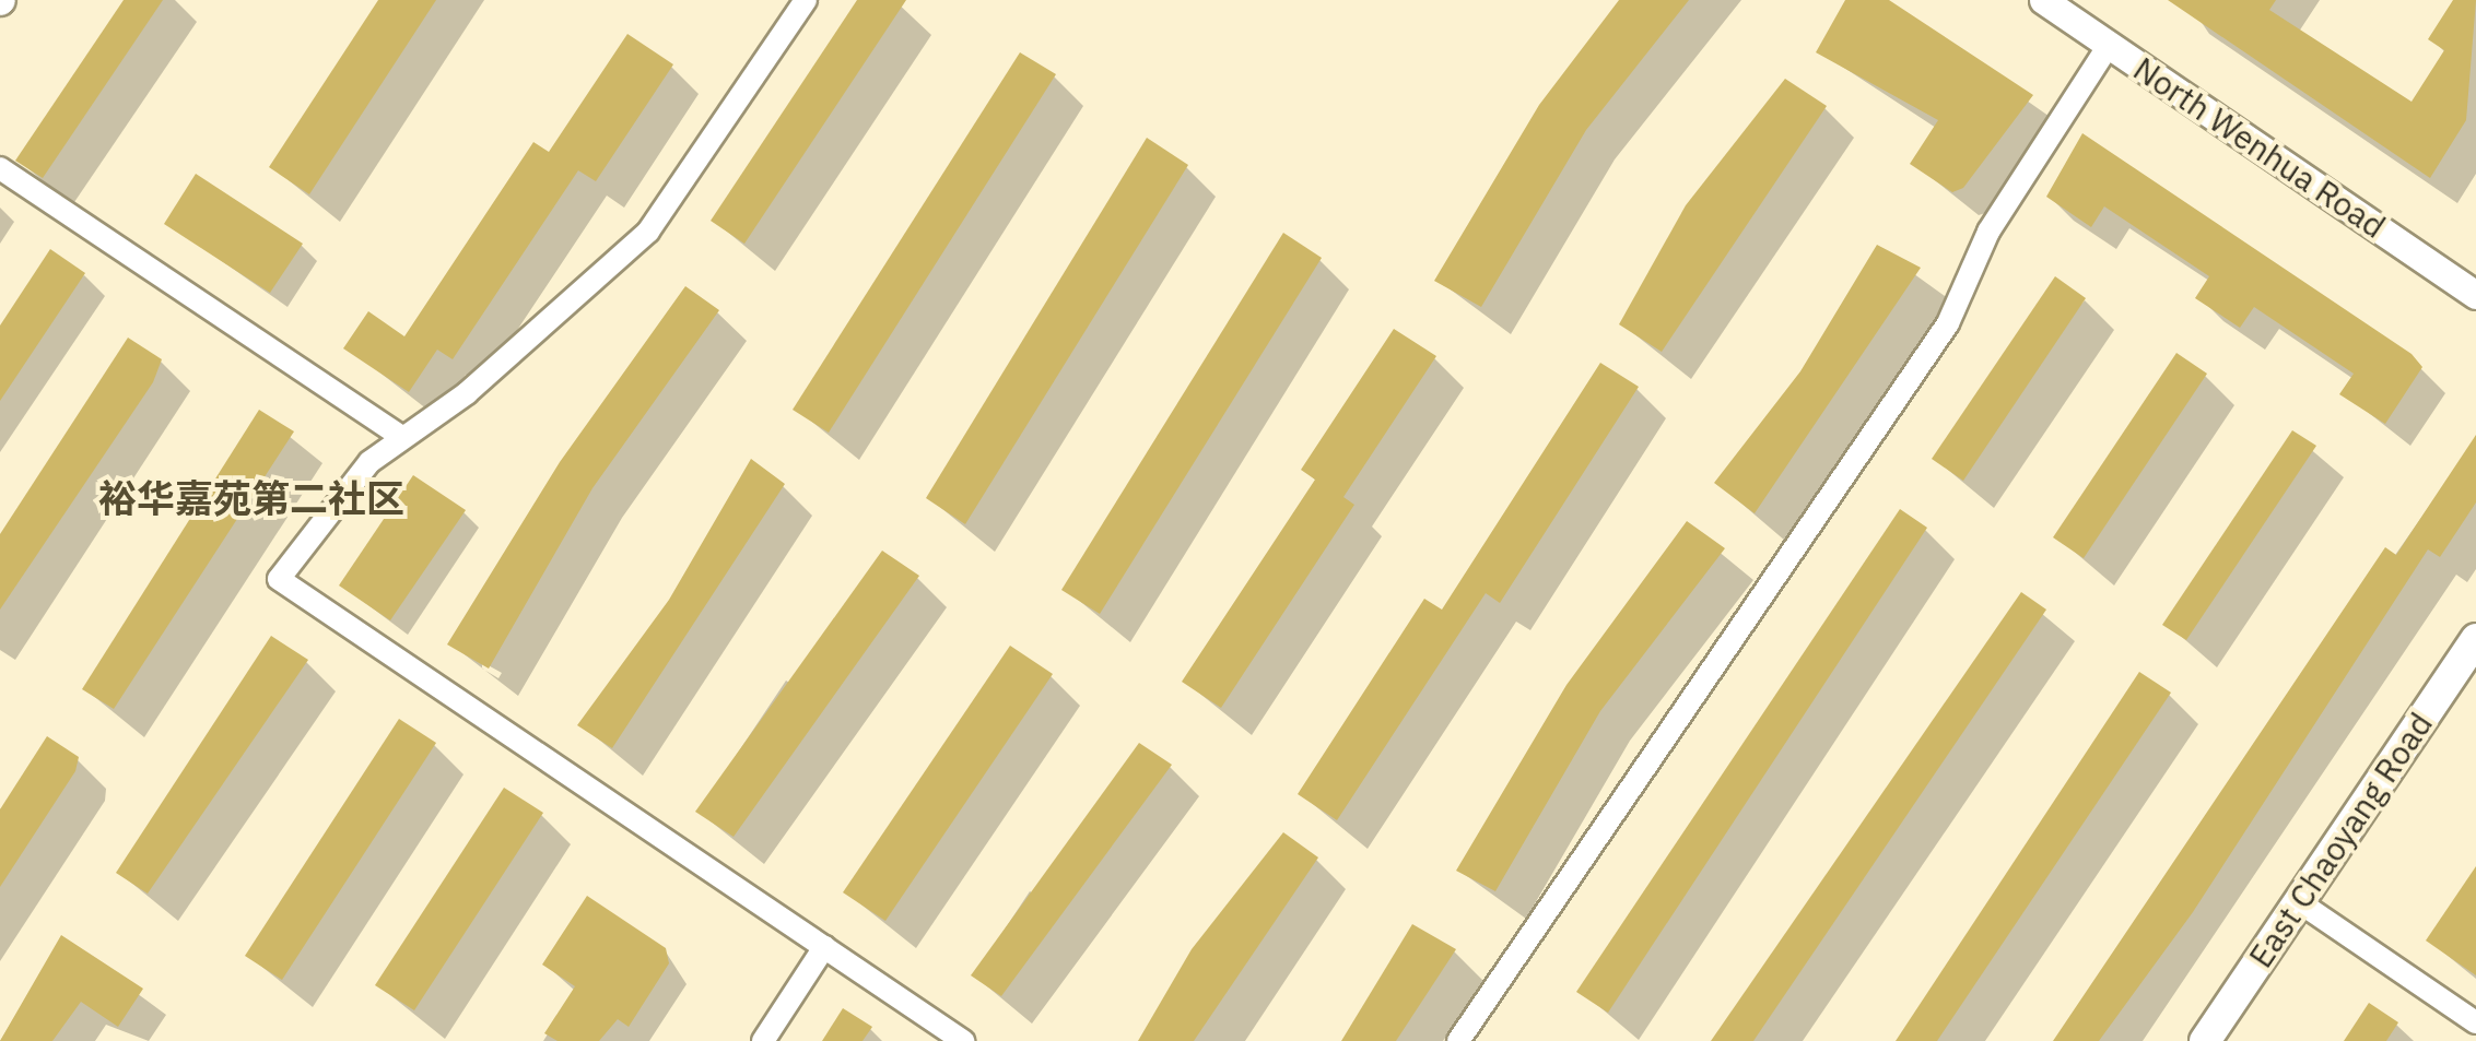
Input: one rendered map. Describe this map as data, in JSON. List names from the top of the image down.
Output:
{
  "streets": {
    "main road": ["East Chaoyang Road"],
    "street": ["North Wenhua Road"]
  },
  "districts": ["裕华嘉苑第二社区"]
}
